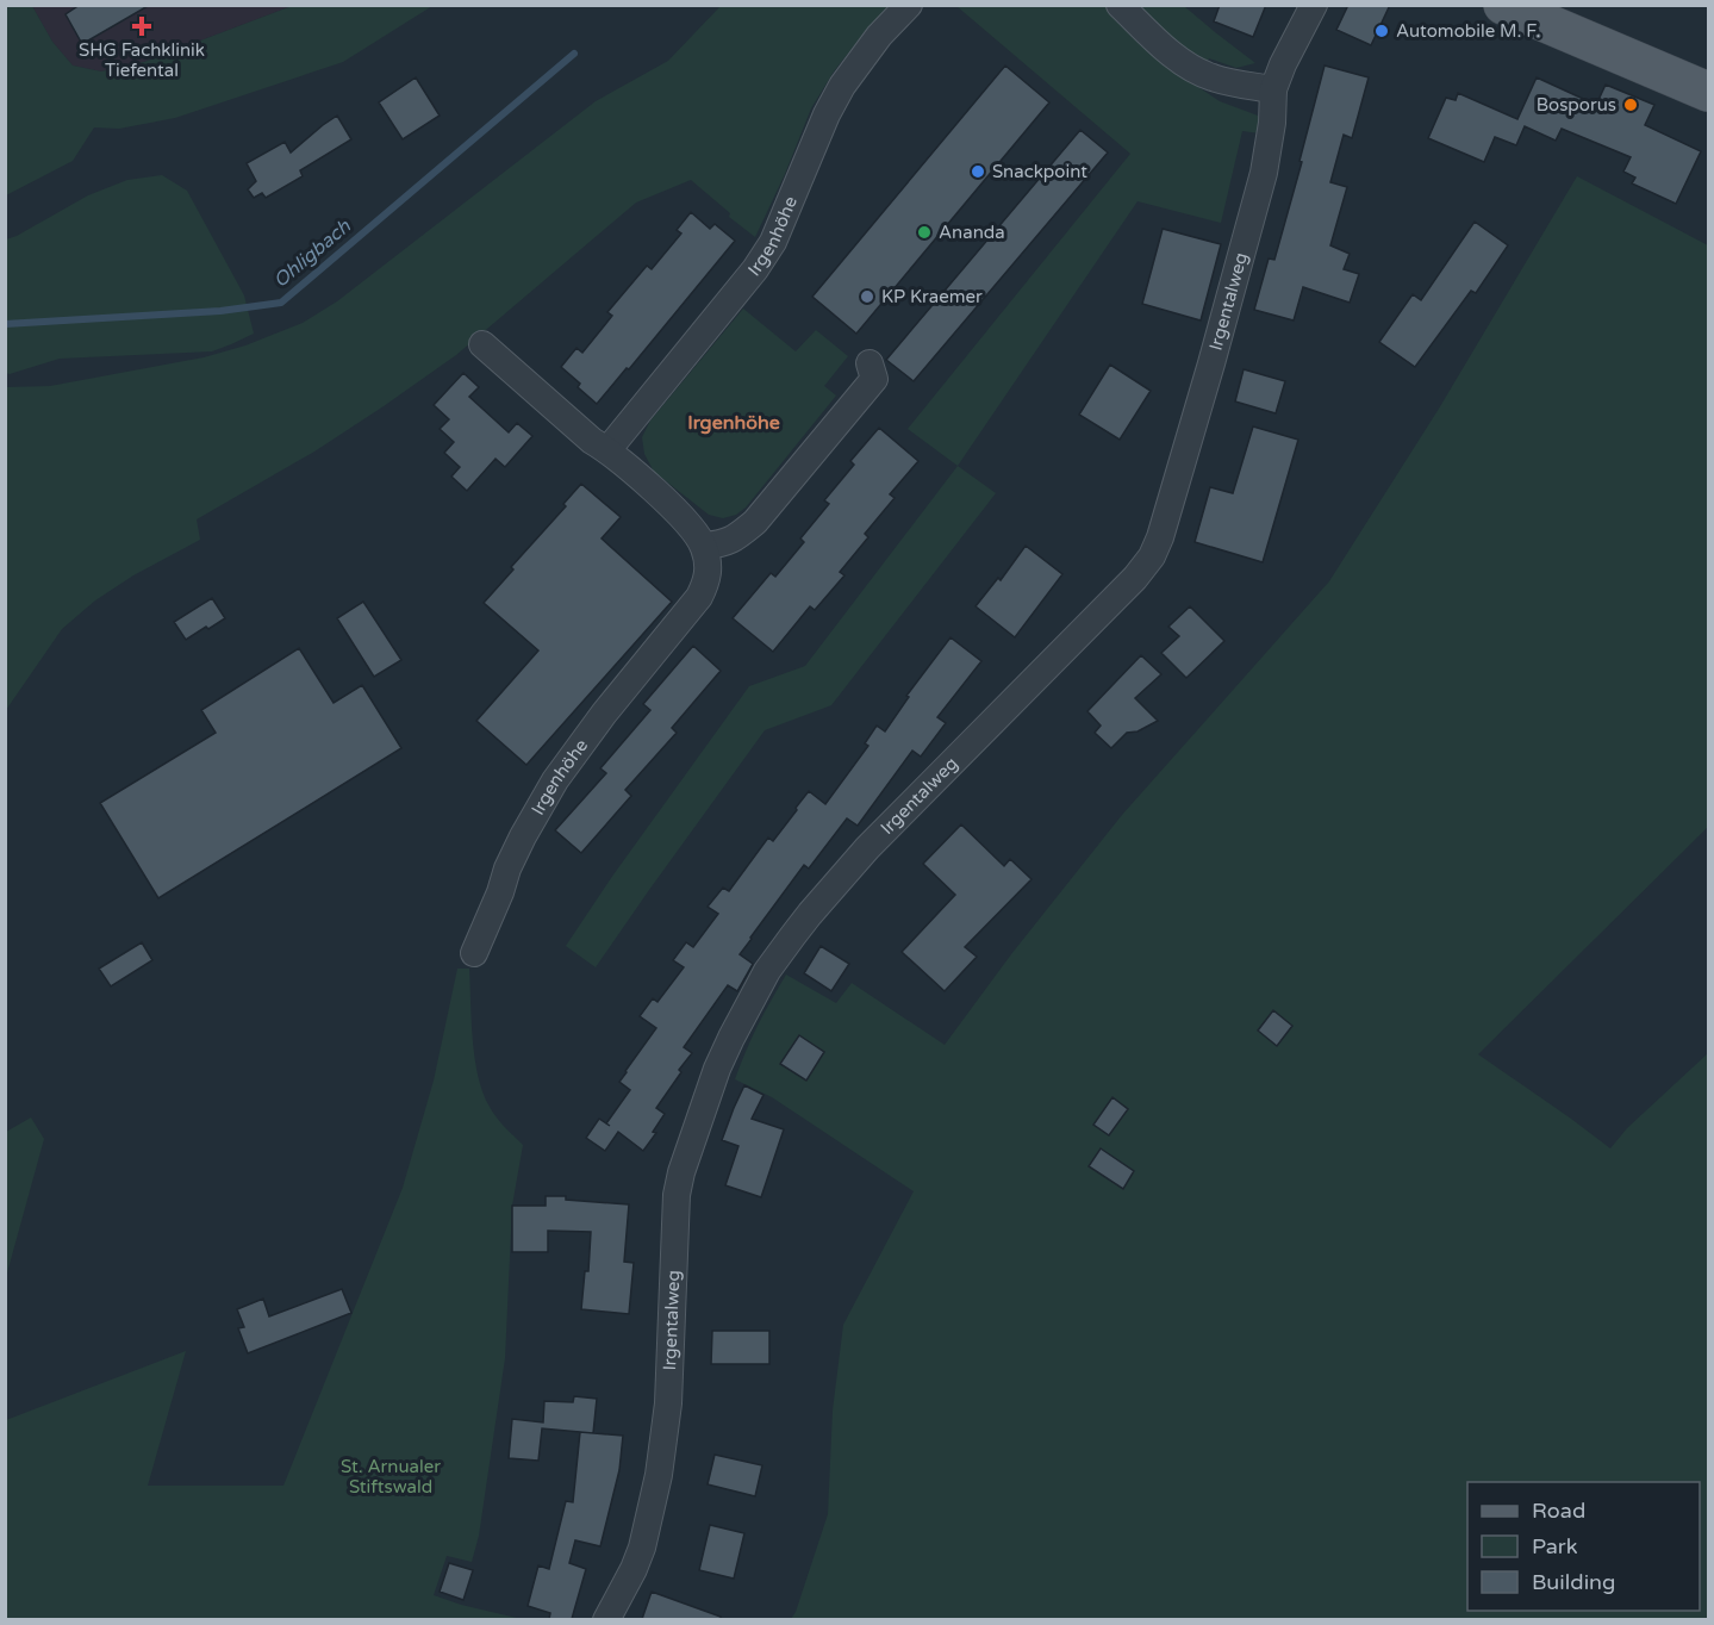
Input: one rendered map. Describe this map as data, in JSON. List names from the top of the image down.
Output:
{
  "streets": {
    "street": ["Irgenhöhe", "Irgentalweg"]
  },
  "districts": ["Irgenhöhe"],
  "water": ["Ohligbach"],
  "parks": ["St. Arnualer Stiftswald"],
  "places": {
    "health": ["SHG Fachklinik Tiefental"],
    "other": [
      "Automobile M. F.",
      "Bosporus",
      "Snackpoint",
      "Ananda",
      "KP Kraemer"
    ]
  },
  "legend": ["Road", "Park", "Building"]
}
